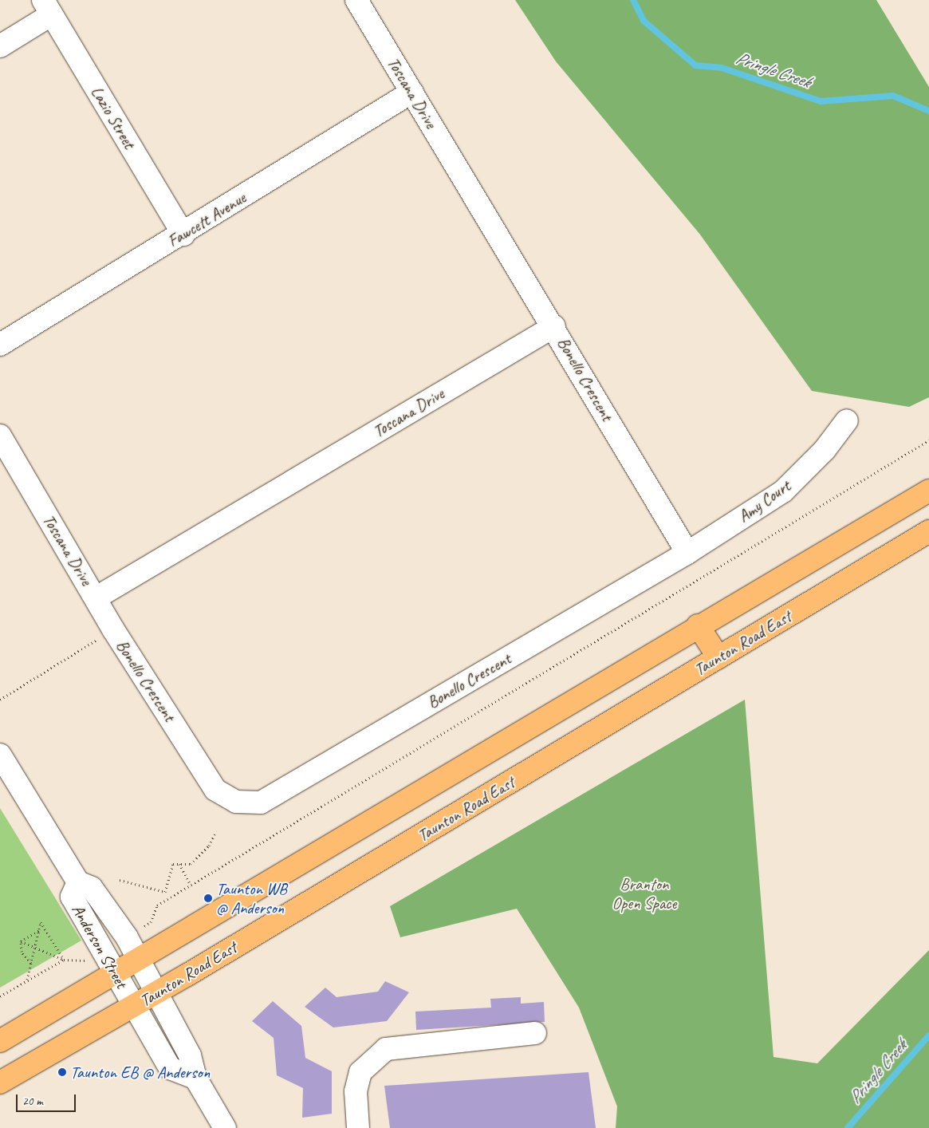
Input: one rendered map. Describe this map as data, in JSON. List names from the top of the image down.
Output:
{
  "streets": {
    "main road": ["Taunton Road East"],
    "street": [
      "Toscana Drive",
      "Lazio Street",
      "Fawcett Avenue",
      "Bonello Crescent",
      "Amy Court",
      "Anderson Street"
    ]
  },
  "crossings": [
    ["Toscana Drive", "Fawcett Avenue"],
    ["Toscana Drive", "Bonello Crescent"],
    ["Lazio Street", "Fawcett Avenue"],
    ["Bonello Crescent", "Amy Court"],
    ["Taunton Road East", "Anderson Street"]
  ],
  "water": ["Pringle Creek"],
  "parks": ["Branton Open Space"],
  "places": ["Taunton WB @ Anderson", "Taunton EB @ Anderson"],
  "scale_bar": "20 m"
}
